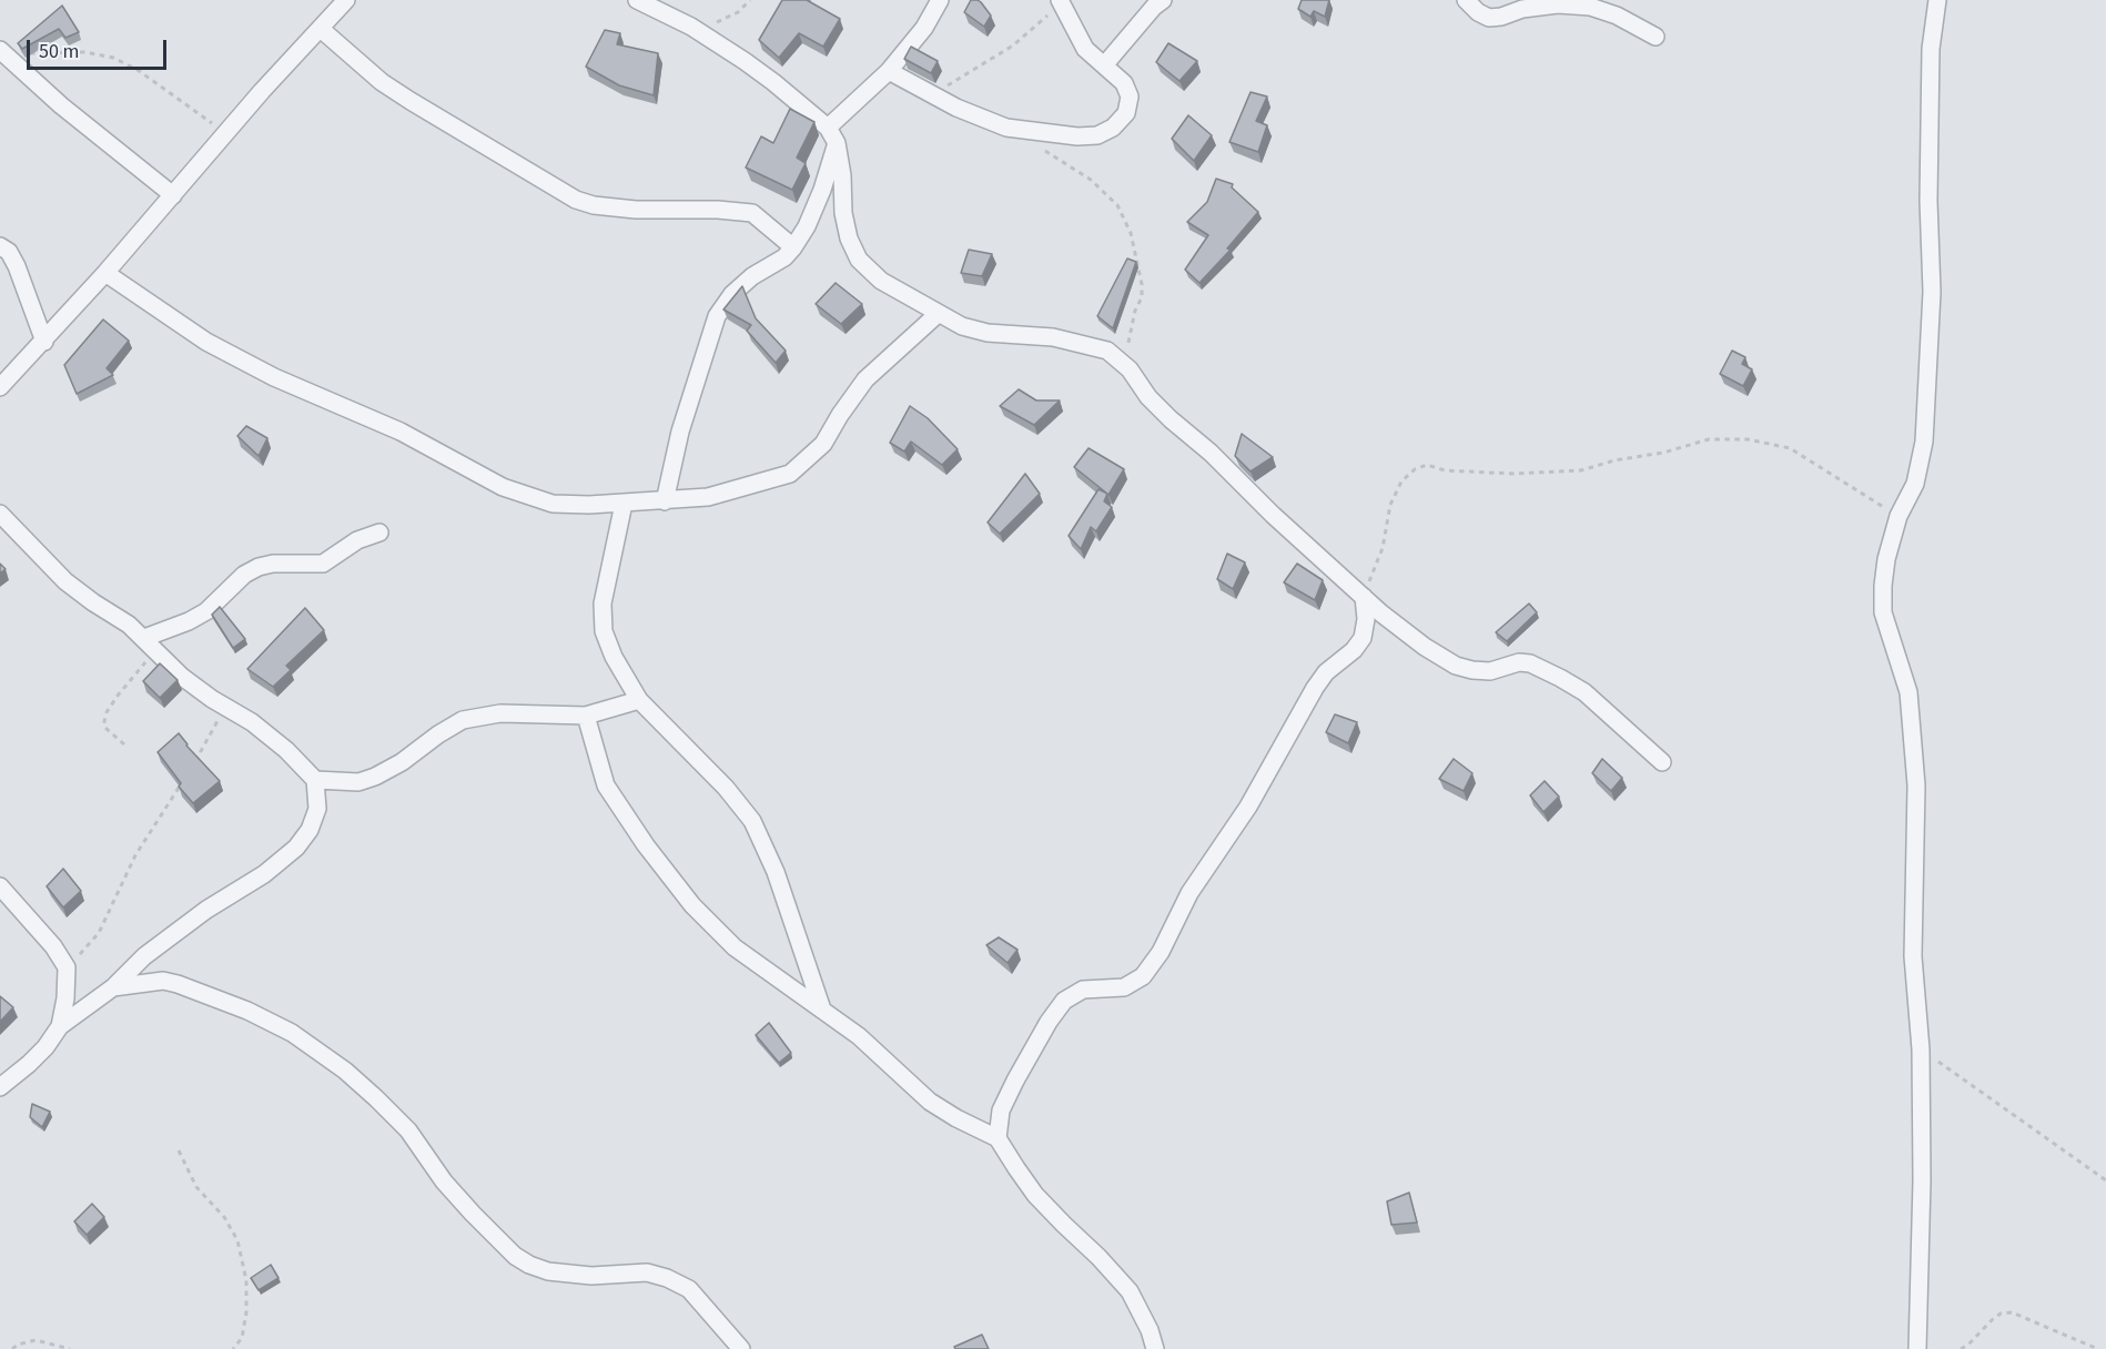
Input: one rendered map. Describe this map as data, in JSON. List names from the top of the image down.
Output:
{
  "scale_bar": "50 m"
}
